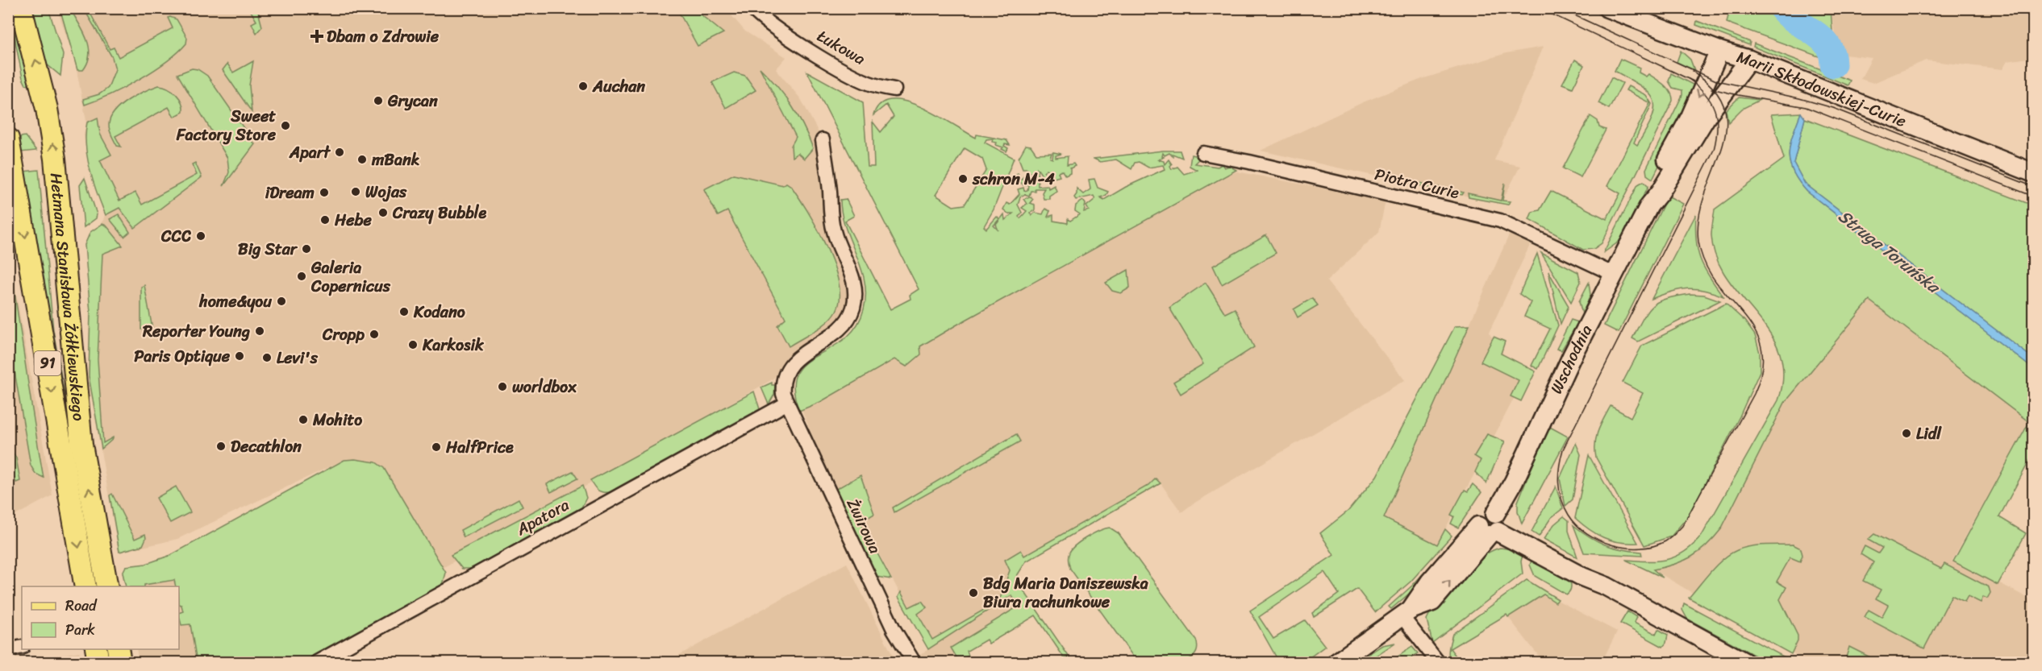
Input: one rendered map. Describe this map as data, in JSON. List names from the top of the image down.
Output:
{
  "streets": {
    "main road": ["Hetmana Stanisława Żółkiewskiego", "91"],
    "street": [
      "Łukowa",
      "Marii Skłodowskiej-Curie",
      "Piotra Curie",
      "Wschodnia",
      "Apatora",
      "Żwirowa"
    ]
  },
  "crossings": [
    ["Marii Skłodowskiej-Curie", "Wschodnia"],
    ["Piotra Curie", "Wschodnia"],
    ["Apatora", "Żwirowa"]
  ],
  "water": ["Struga Toruńska"],
  "places": {
    "health": ["Dbam o Zdrowie"],
    "other": [
      "Auchan",
      "Grycan",
      "Sweet Factory Store",
      "Apart",
      "mBank",
      "schron M-4",
      "Wojas",
      "iDream",
      "Crazy Bubble",
      "Hebe",
      "CCC",
      "Big Star",
      "Galeria Copernicus",
      "home&you",
      "Kodano",
      "Reporter Young",
      "Cropp",
      "Karkosik",
      "Paris Optique",
      "Levi's",
      "worldbox",
      "Mohito",
      "Lidl",
      "Decathlon",
      "HalfPrice",
      "Bdg Maria Daniszewska Biura rachunkowe"
    ]
  },
  "legend": ["Road", "Park"]
}
